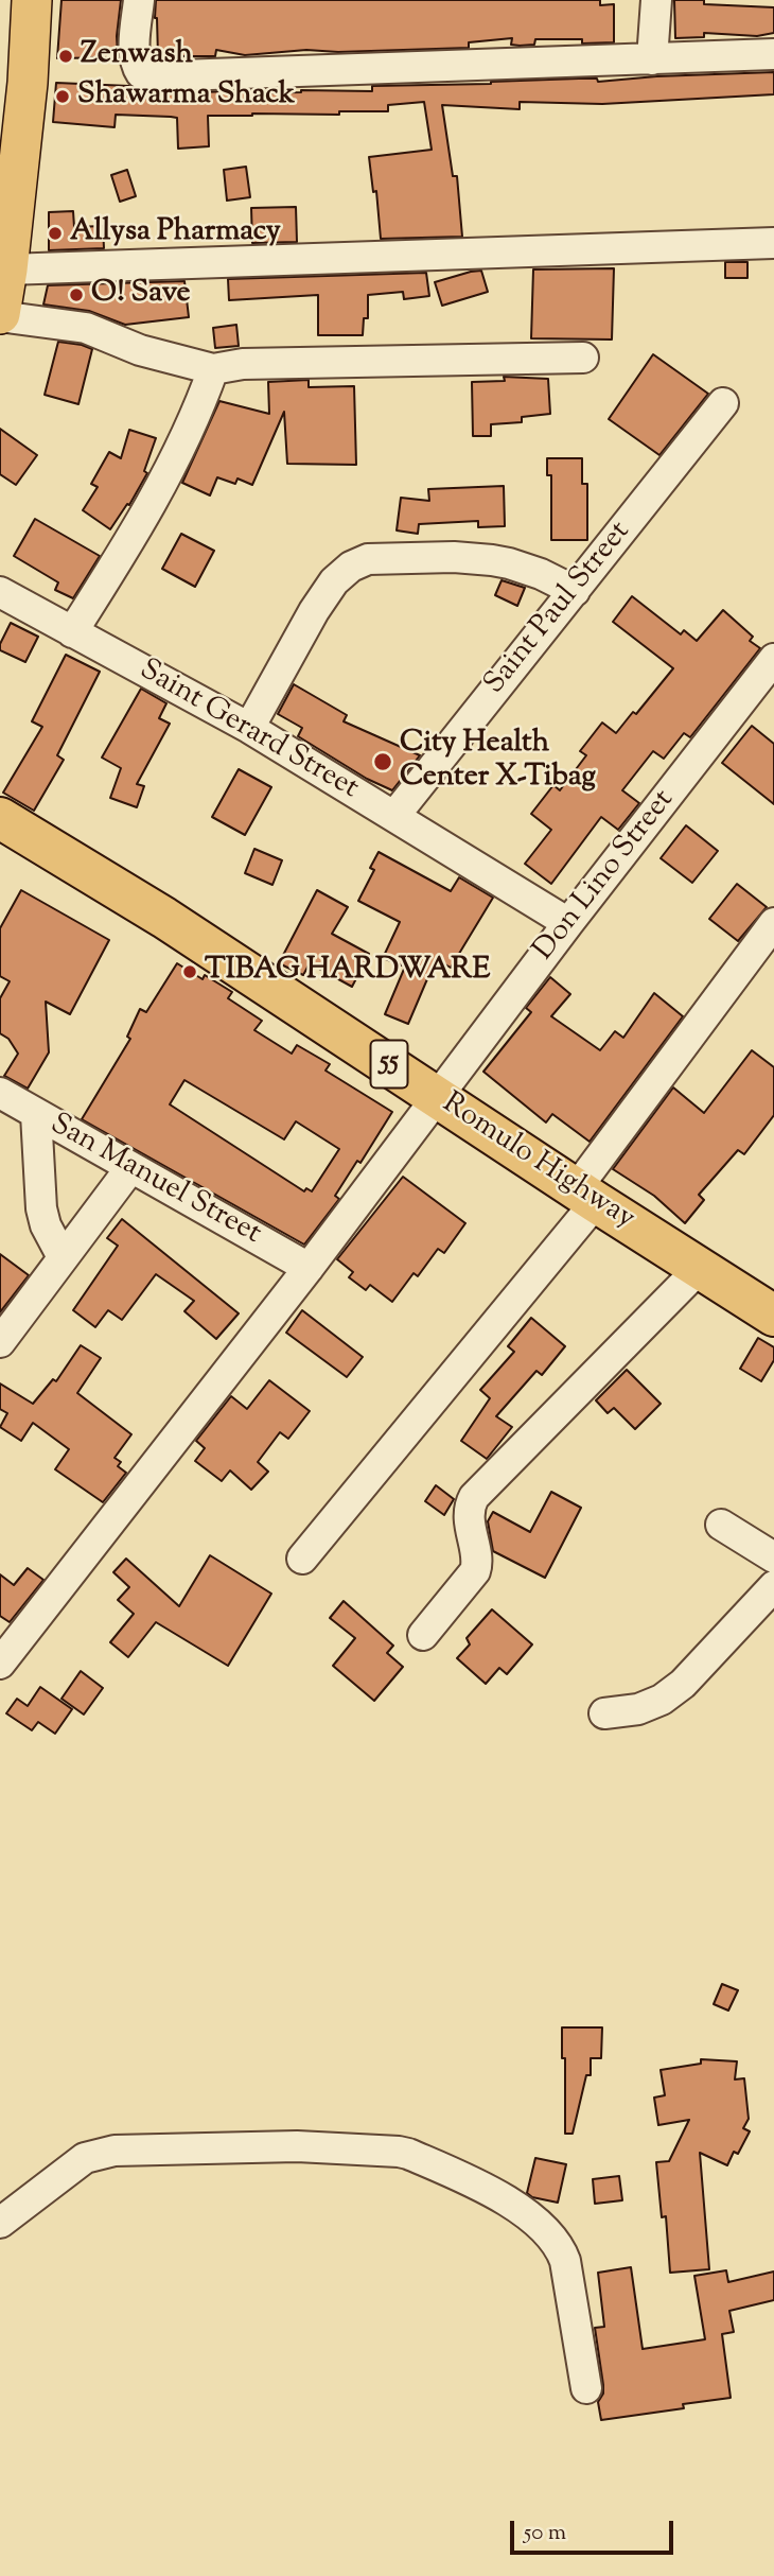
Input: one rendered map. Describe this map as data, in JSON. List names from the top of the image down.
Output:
{
  "streets": {
    "highway": ["55", "Romulo Highway"],
    "street": [
      "Saint Paul Street",
      "Saint Gerard Street",
      "Don Lino Street",
      "San Manuel Street"
    ]
  },
  "crossings": [
    ["Saint Paul Street", "Saint Gerard Street"],
    ["Saint Gerard Street", "Don Lino Street"],
    ["Don Lino Street", "Romulo Highway"],
    ["Don Lino Street", "San Manuel Street"]
  ],
  "places": [
    "Zenwash",
    "Shawarma Shack",
    "Allysa Pharmacy",
    "O! Save",
    "City Health Center X-Tibag",
    "TIBAG HARDWARE"
  ],
  "scale_bar": "50 m"
}
